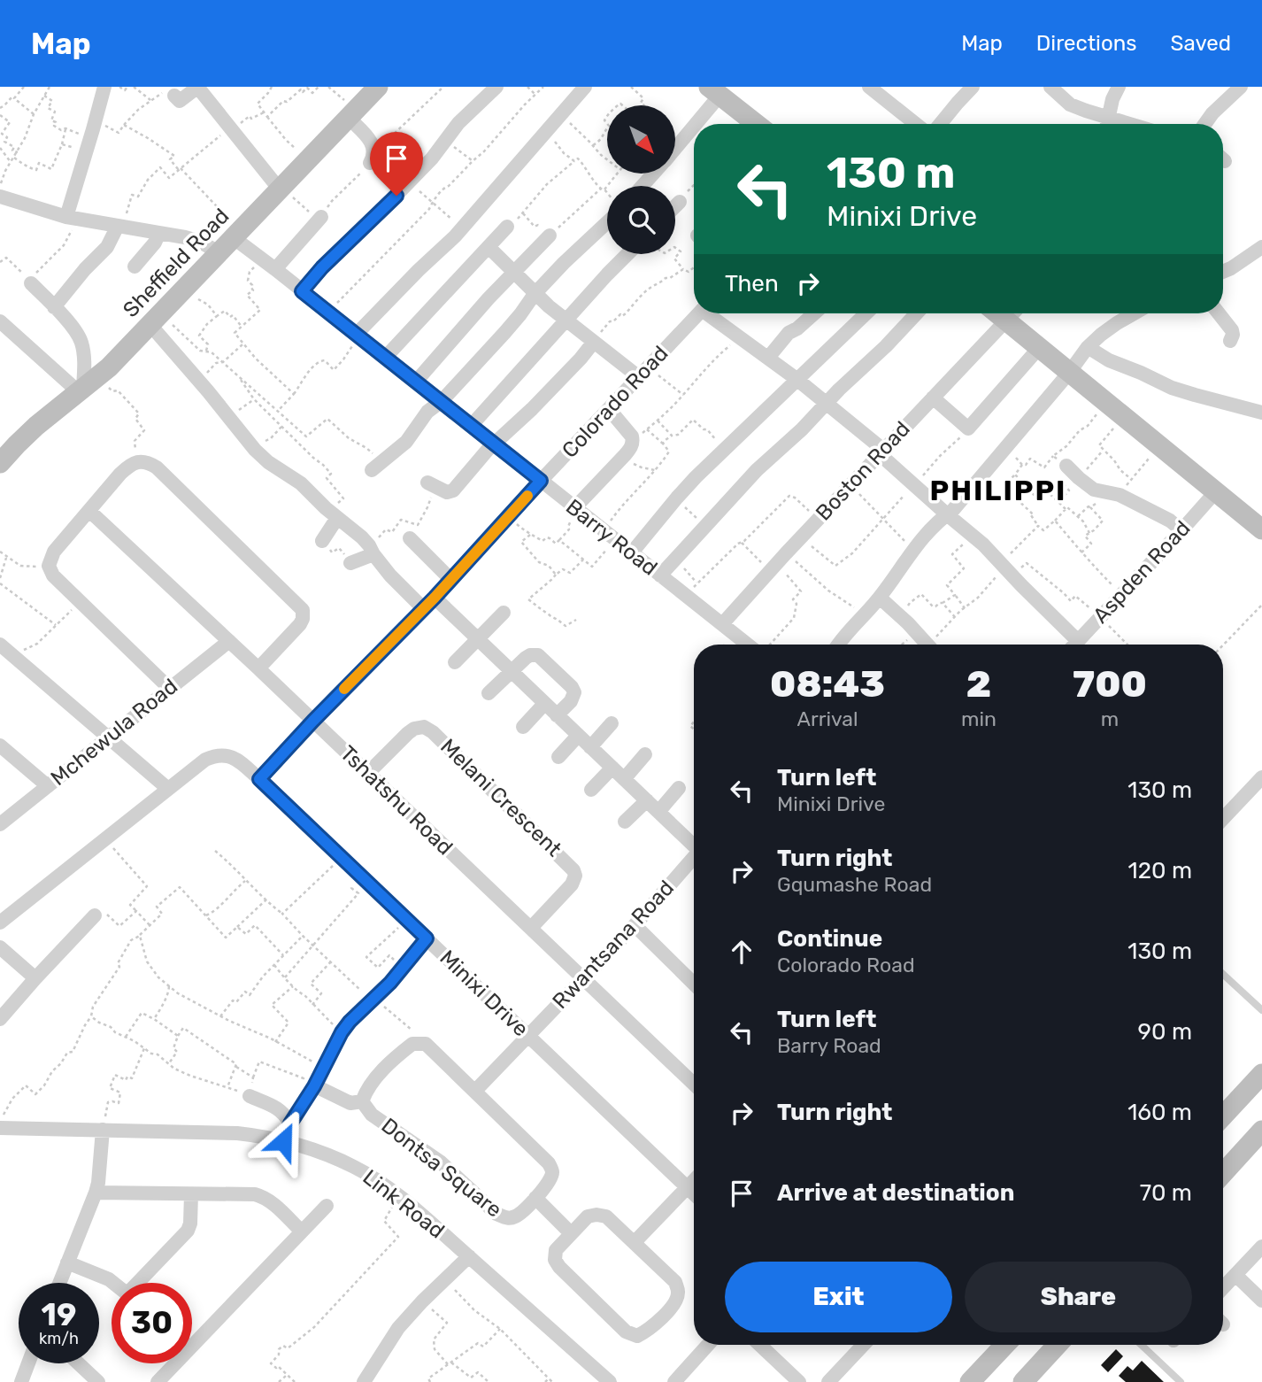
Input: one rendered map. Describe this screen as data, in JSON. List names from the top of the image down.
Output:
{
  "streets": {
    "street": [
      "Sheffield Road",
      "Colorado Road",
      "Boston Road",
      "Barry Road",
      "Aspden Road",
      "Mchewula Road",
      "Melani Crescent",
      "Tshatshu Road",
      "Rwantsana Road",
      "Minixi Drive",
      "Dontsa Square",
      "Link Road"
    ]
  },
  "crossings": [
    ["Sheffield Road", "Barry Road"],
    ["Colorado Road", "Barry Road"],
    ["Colorado Road", "Tshatshu Road"],
    ["Colorado Road", "Minixi Drive"],
    ["Boston Road", "Barry Road"],
    ["Mchewula Road", "Tshatshu Road"],
    ["Melani Crescent", "Tshatshu Road"],
    ["Tshatshu Road", "Rwantsana Road"],
    ["Rwantsana Road", "Minixi Drive"],
    ["Rwantsana Road", "Dontsa Square"]
  ],
  "districts": ["PHILIPPI"],
  "north": "bottom right",
  "page": {
    "header": "Map",
    "nav": ["Map", "Directions", "Saved"],
    "turn": ["130 m", "Minixi Drive"],
    "then": "Then",
    "eta": [
      "08:43",
      "Arrival",
      "2",
      "min",
      "700",
      "m"
    ],
    "list": [
      {
        "name": "Turn left",
        "note": "Minixi Drive",
        "value": "130 m"
      },
      {
        "name": "Turn right",
        "note": "Gqumashe Road",
        "value": "120 m"
      },
      {
        "name": "Continue",
        "note": "Colorado Road",
        "value": "130 m"
      },
      {
        "name": "Turn left",
        "note": "Barry Road",
        "value": "90 m"
      },
      {
        "name": "Turn right",
        "value": "160 m"
      },
      {
        "name": "Arrive at destination",
        "value": "70 m"
      }
    ],
    "buttons": ["Exit", "Share"],
    "speed": "19 km/h",
    "limit": "30"
  }
}
